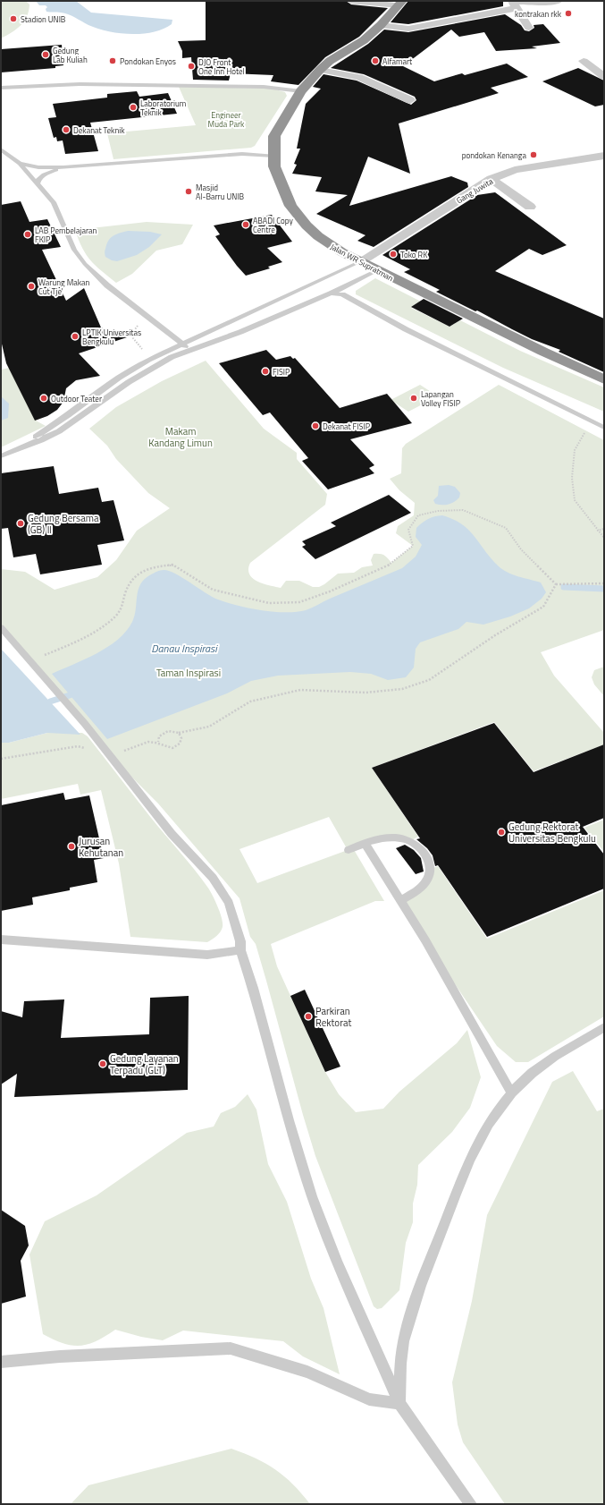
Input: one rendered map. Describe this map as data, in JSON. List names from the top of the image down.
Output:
{
  "streets": {
    "highway": ["Jalan WR Supratman"],
    "street": ["Gang Juwita"]
  },
  "crossings": [
    ["Gang Juwita", "Jalan WR Supratman"]
  ],
  "water": ["Danau Inspirasi"],
  "parks": ["Engineer Muda Park", "Makam Kandang Limun", "Taman Inspirasi"],
  "places": [
    "kontrakan rkk",
    "Stadion UNIB",
    "Gedung Lab Kuliah",
    "Pondokan Enyos",
    "Alfamart",
    "DJO Front One Inn Hotel",
    "Laboratorium Teknik",
    "Dekanat Teknik",
    "pondokan Kenanga",
    "Masjid Al-Barru UNIB",
    "ABADI Copy Centre",
    "LAB Pembelajaran FKIP",
    "Toko RK",
    "Warung Makan Cut Tje'",
    "LPTIK Universitas Bengkulu",
    "FISIP",
    "Outdoor Teater",
    "Lapangan Volley FISIP",
    "Dekanat FISIP",
    "Gedung Bersama (GB) II",
    "Gedung Rektorat Universitas Bengkulu",
    "Jurusan Kehutanan",
    "Parkiran Rektorat",
    "Gedung Layanan Terpadu (GLT)"
  ]
}
